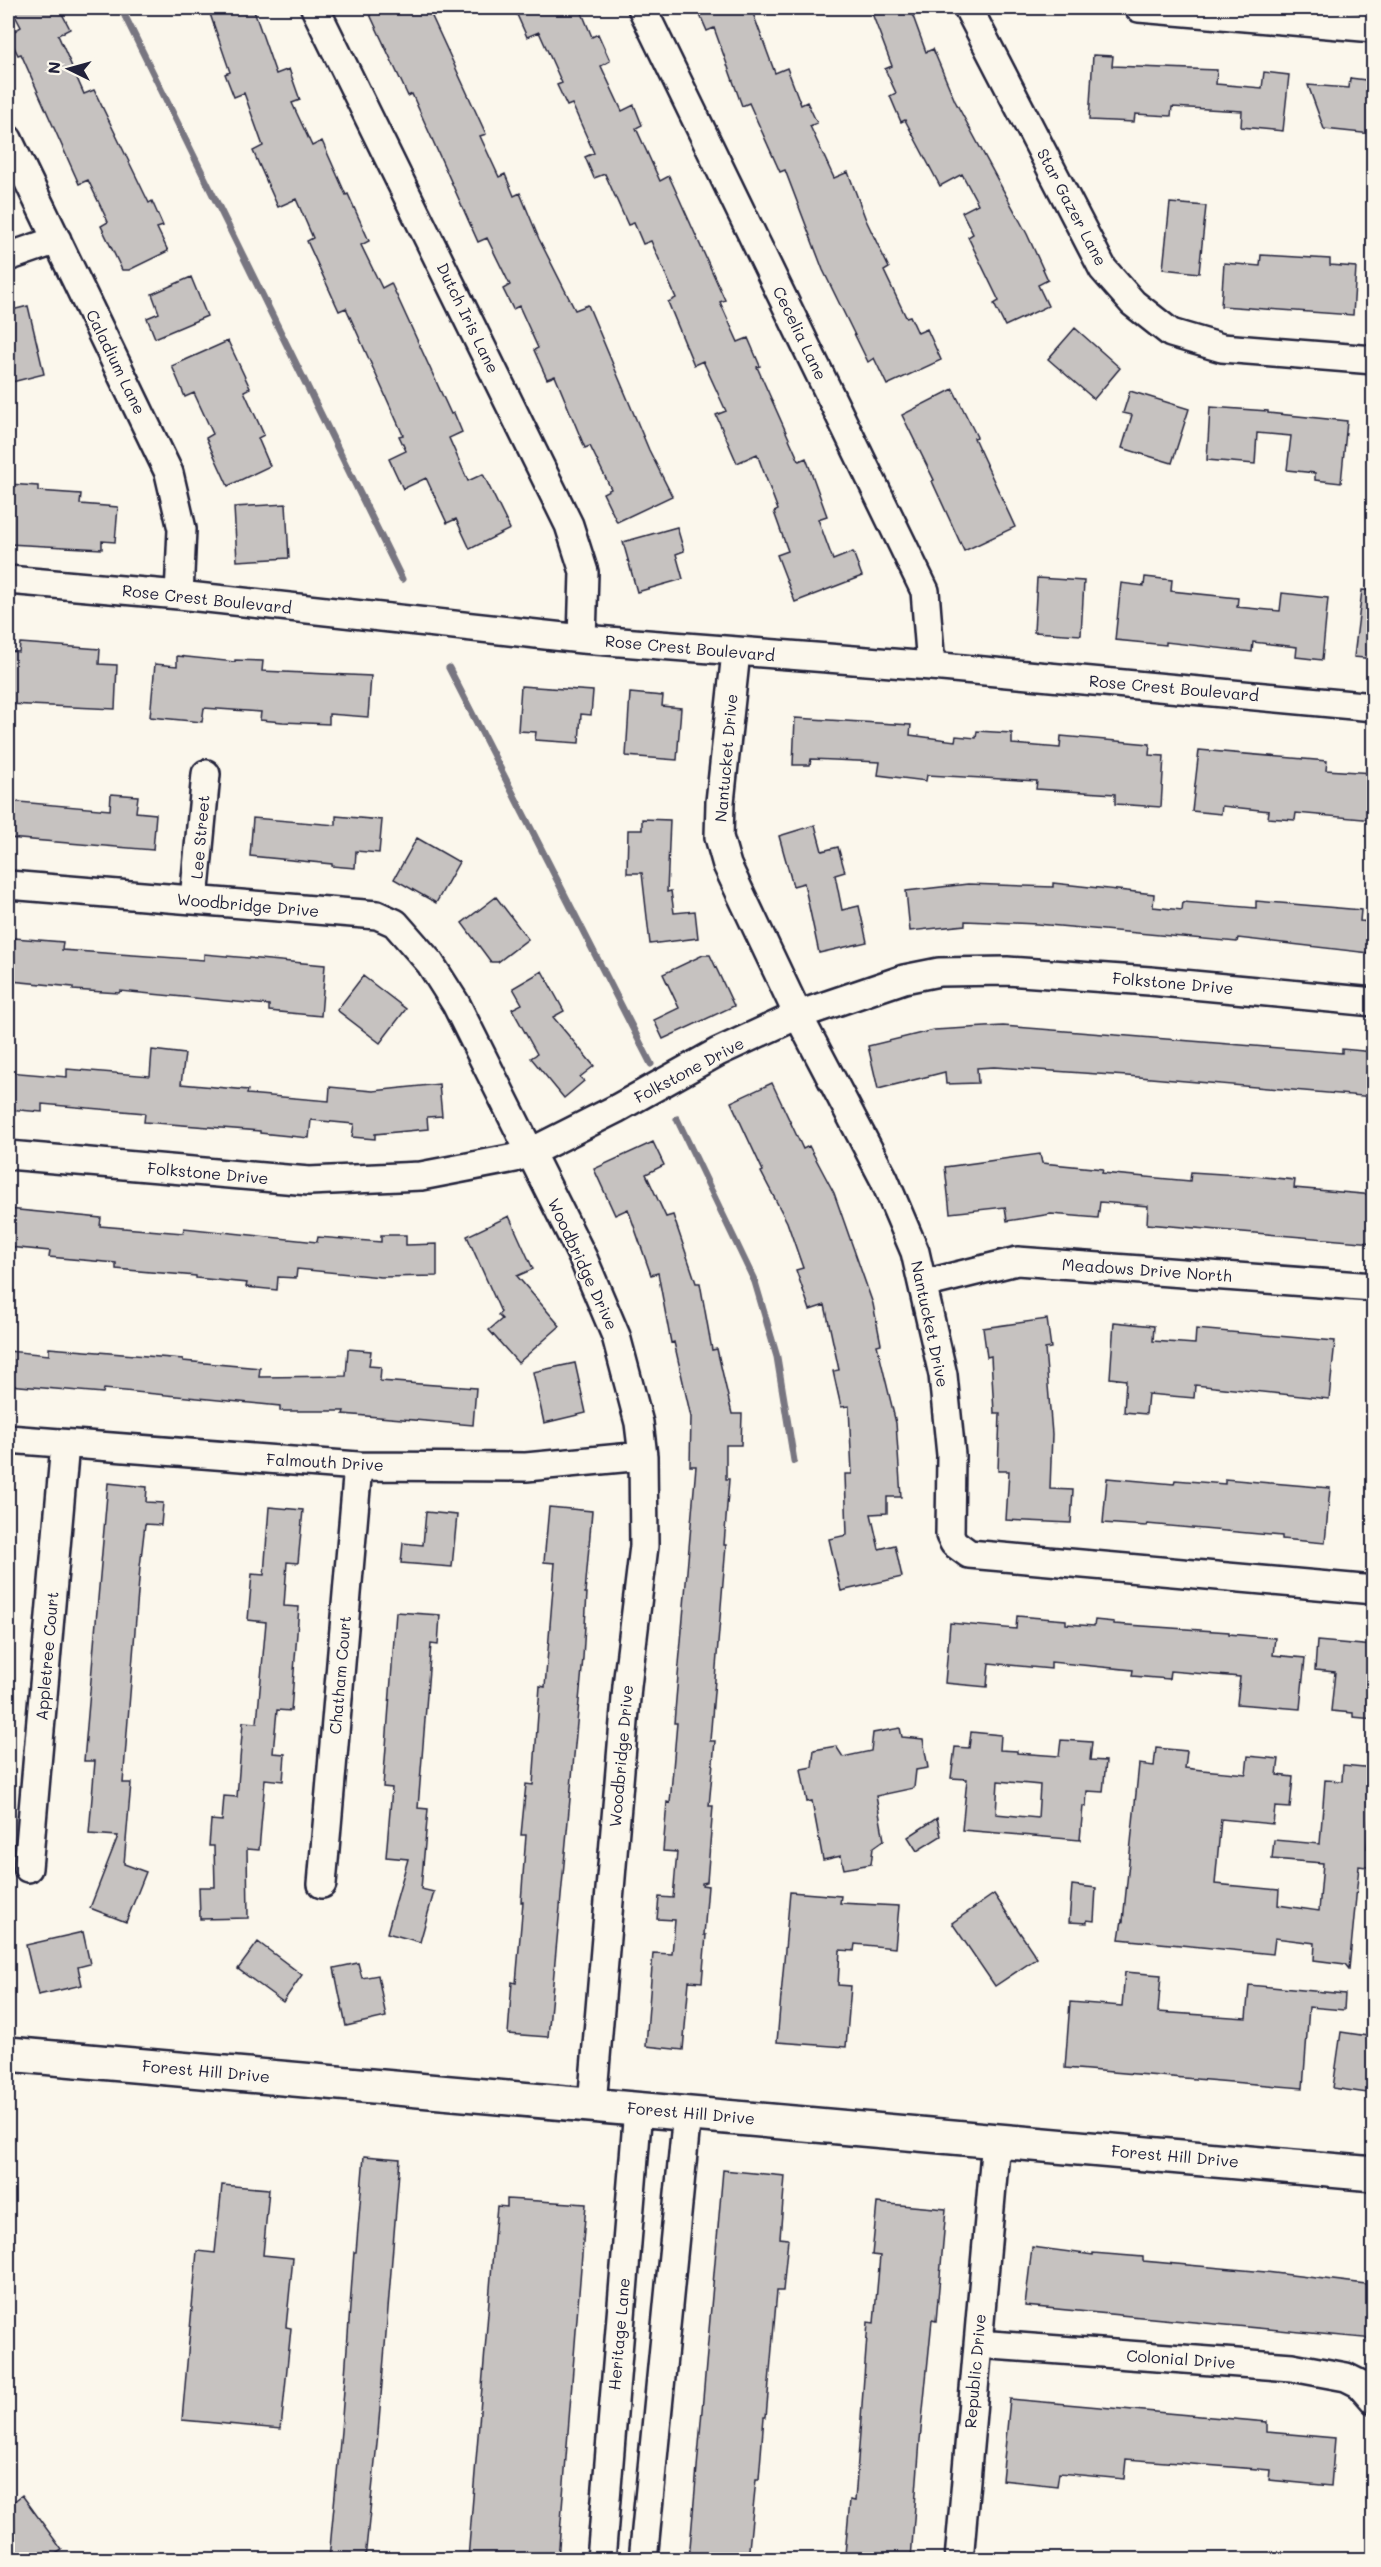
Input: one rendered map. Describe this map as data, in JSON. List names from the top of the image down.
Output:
{
  "streets": {
    "main road": ["Forest Hill Drive"],
    "street": [
      "Star Gazer Lane",
      "Dutch Iris Lane",
      "Cecelia Lane",
      "Caladium Lane",
      "Rose Crest Boulevard",
      "Nantucket Drive",
      "Lee Street",
      "Woodbridge Drive",
      "Folkstone Drive",
      "Meadows Drive North",
      "Falmouth Drive",
      "Appletree Court",
      "Chatham Court",
      "Heritage Lane",
      "Colonial Drive",
      "Republic Drive"
    ]
  },
  "crossings": [
    ["Dutch Iris Lane", "Rose Crest Boulevard"],
    ["Cecelia Lane", "Rose Crest Boulevard"],
    ["Caladium Lane", "Rose Crest Boulevard"],
    ["Rose Crest Boulevard", "Nantucket Drive"],
    ["Nantucket Drive", "Folkstone Drive"],
    ["Nantucket Drive", "Meadows Drive North"],
    ["Lee Street", "Woodbridge Drive"],
    ["Woodbridge Drive", "Folkstone Drive"],
    ["Woodbridge Drive", "Falmouth Drive"],
    ["Woodbridge Drive", "Forest Hill Drive"],
    ["Falmouth Drive", "Appletree Court"],
    ["Falmouth Drive", "Chatham Court"],
    ["Forest Hill Drive", "Heritage Lane"],
    ["Forest Hill Drive", "Republic Drive"],
    ["Colonial Drive", "Republic Drive"]
  ],
  "north": "left"
}
